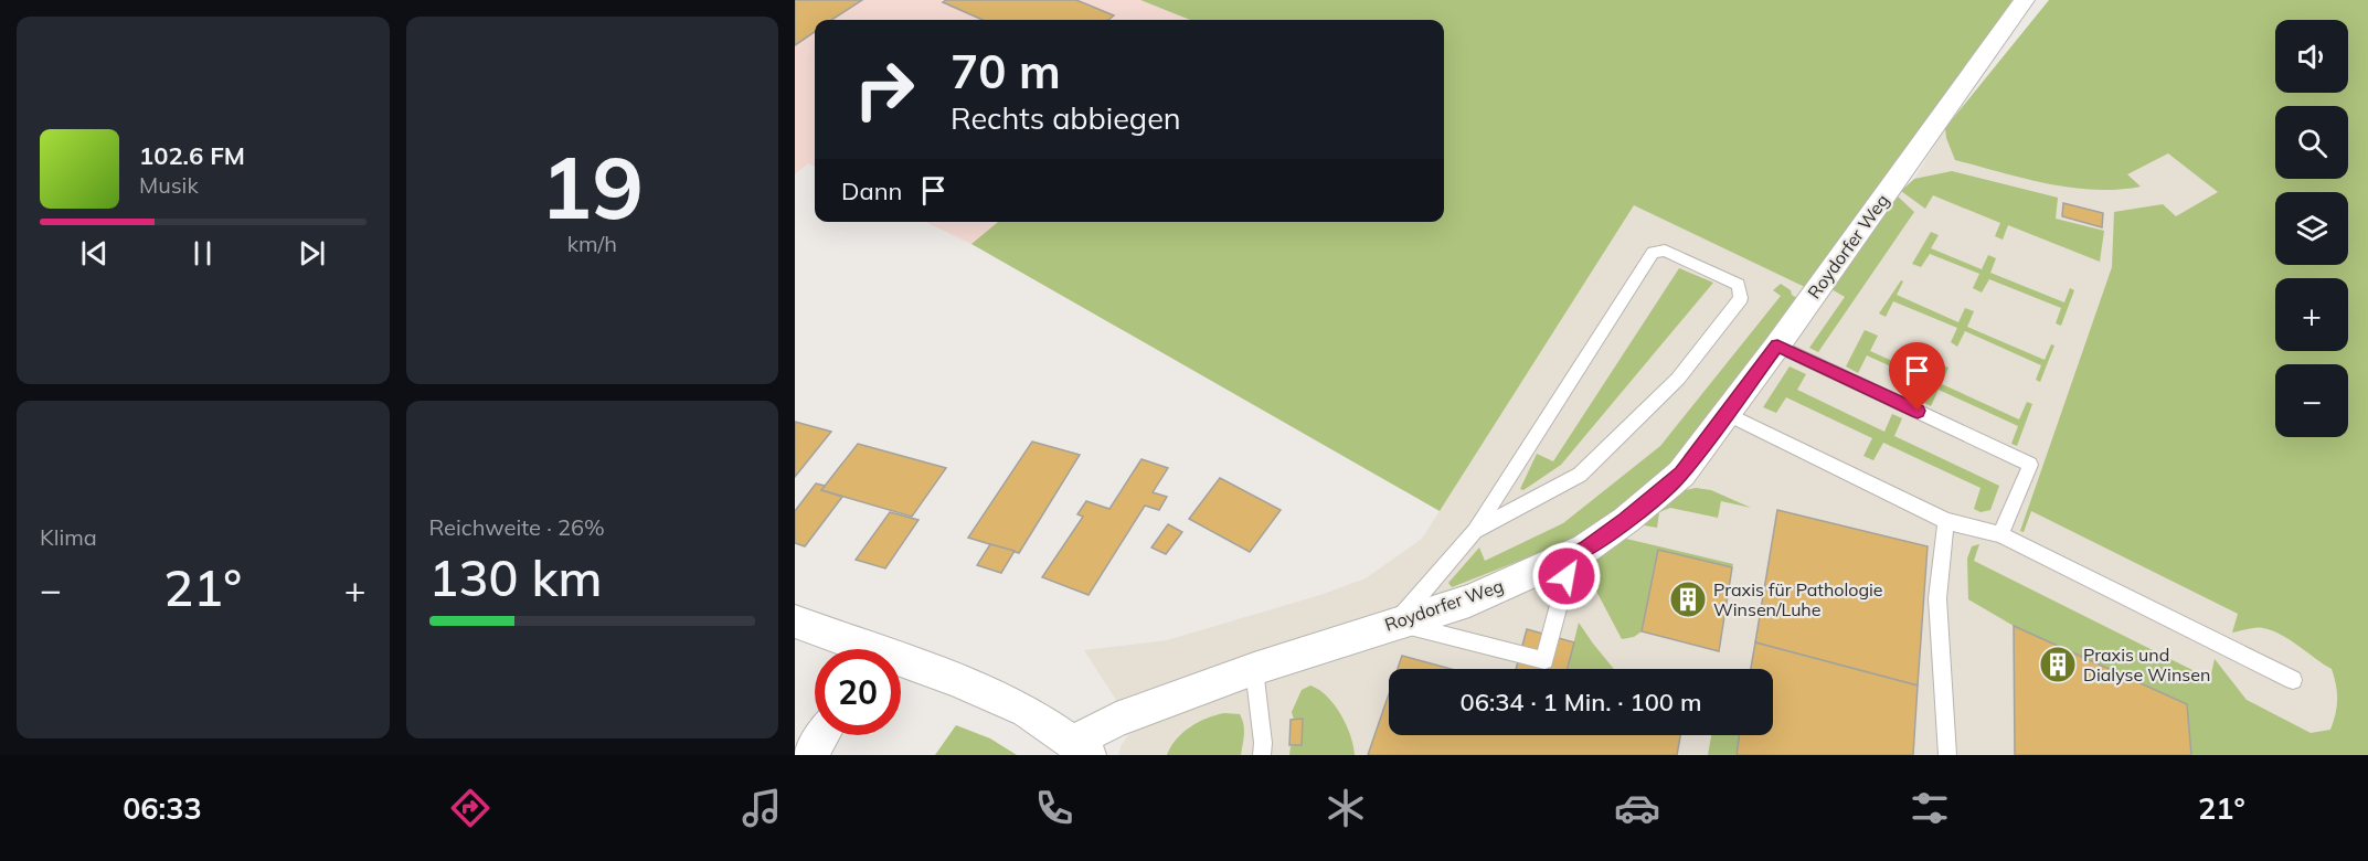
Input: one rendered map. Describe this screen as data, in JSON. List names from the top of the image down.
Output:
{
  "streets": {
    "street": ["Roydorfer Weg"]
  },
  "places": {
    "building": ["Praxis für Pathologie Winsen/Luhe", "Praxis und Dialyse Winsen"]
  },
  "page": {
    "tile": [
      ["19", "km/h"],
      "Klima",
      ["Reichweite · 26%", "130 km"]
    ],
    "map_buttons": ["+", "−"],
    "turn": ["70 m", "Rechts abbiegen"],
    "song": ["102.6 FM", "Musik"],
    "then": "Dann",
    "heat": ["−", "21°", "+"],
    "limit": "20",
    "trip": "06:34 · 1 Min. · 100 m",
    "tabs": ["06:33", "21°"]
  }
}
